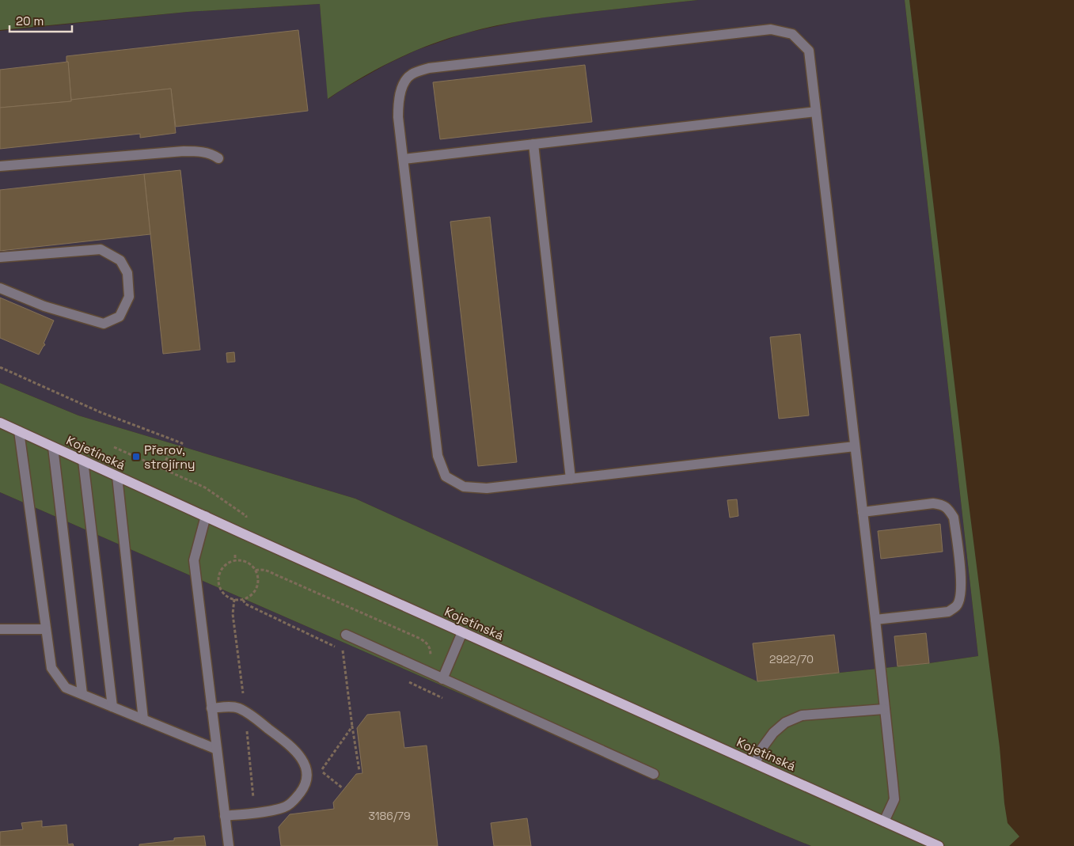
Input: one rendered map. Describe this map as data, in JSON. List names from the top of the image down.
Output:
{
  "streets": {
    "main road": ["Kojetínská"]
  },
  "places": {
    "transit": ["Přerov, strojírny"]
  },
  "house_numbers": ["2922/70", "3186/79"],
  "scale_bar": "20 m"
}
